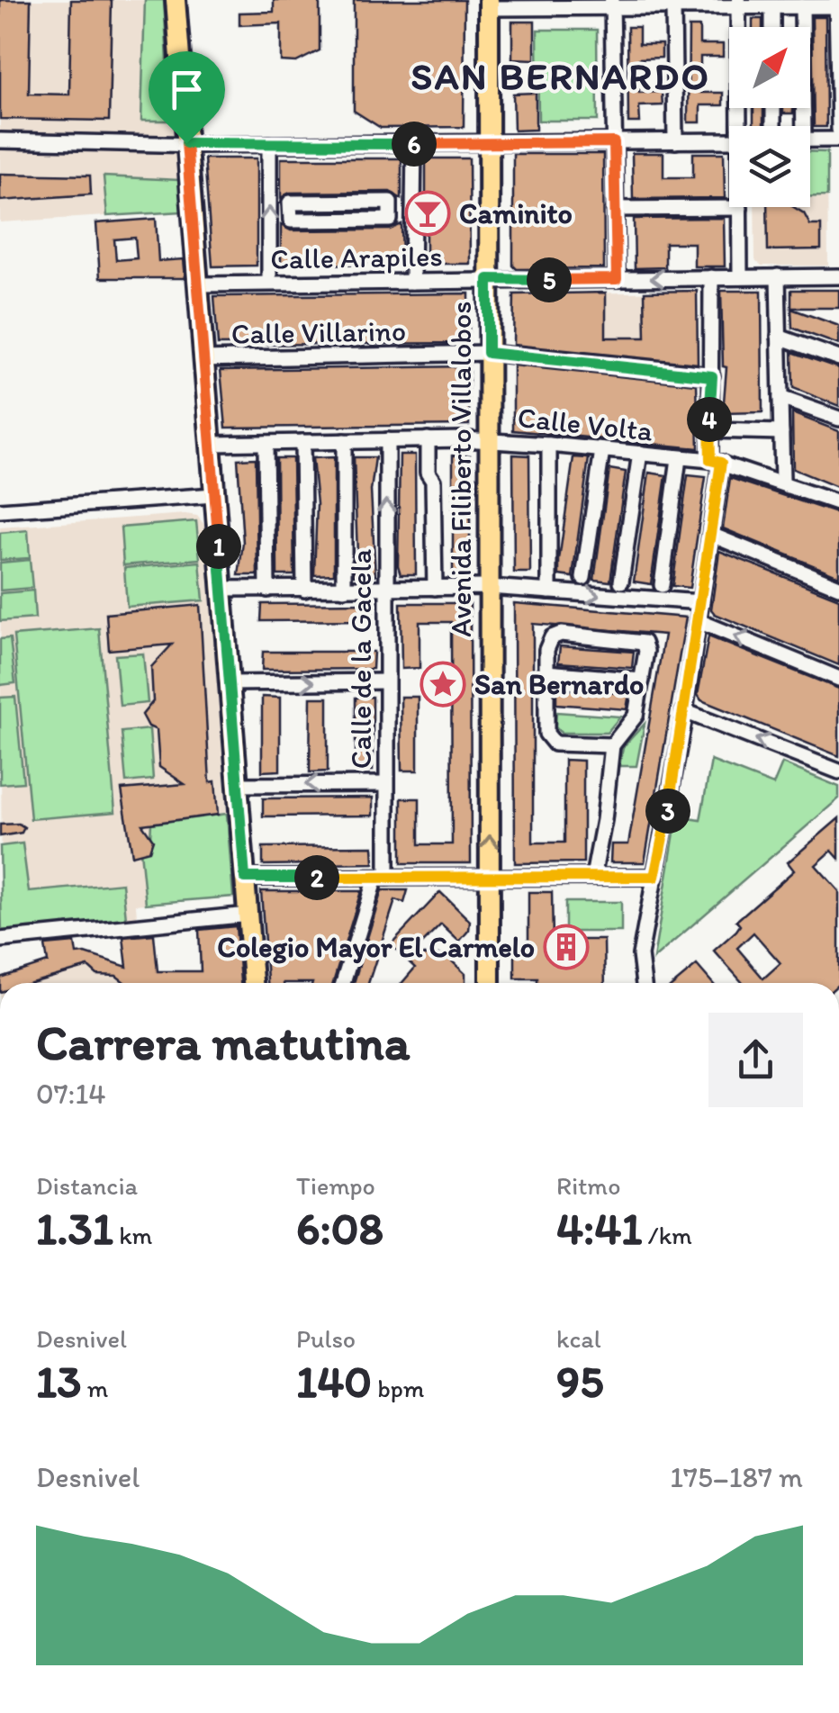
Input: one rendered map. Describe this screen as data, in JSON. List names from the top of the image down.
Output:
{
  "streets": {
    "main road": ["Avenida Filiberto Villalobos"],
    "street": [
      "Calle Arapiles",
      "Calle Villarino",
      "Calle Volta",
      "Calle de la Gacela"
    ]
  },
  "crossings": [
    ["Calle Arapiles", "Avenida Filiberto Villalobos"],
    ["Calle Villarino", "Avenida Filiberto Villalobos"],
    ["Calle Volta", "Avenida Filiberto Villalobos"],
    ["Calle Volta", "Calle de la Gacela"]
  ],
  "districts": ["SAN BERNARDO"],
  "places": {
    "bar": ["Caminito"],
    "place": ["San Bernardo"],
    "building": ["Colegio Mayor El Carmelo"]
  },
  "north": "top right",
  "page": {
    "pins": [
      "6",
      "5",
      "4",
      "1",
      "3",
      "2"
    ],
    "heading": ["Carrera matutina", "07:14"],
    "stats": [
      ["Distancia", "1.31 km"],
      ["Tiempo", "6:08"],
      ["Ritmo", "4:41 /km"],
      ["Desnivel", "13 m"],
      ["Pulso", "140 bpm"],
      ["kcal", "95"]
    ],
    "chart": ["Desnivel", "175–187 m"]
  }
}
